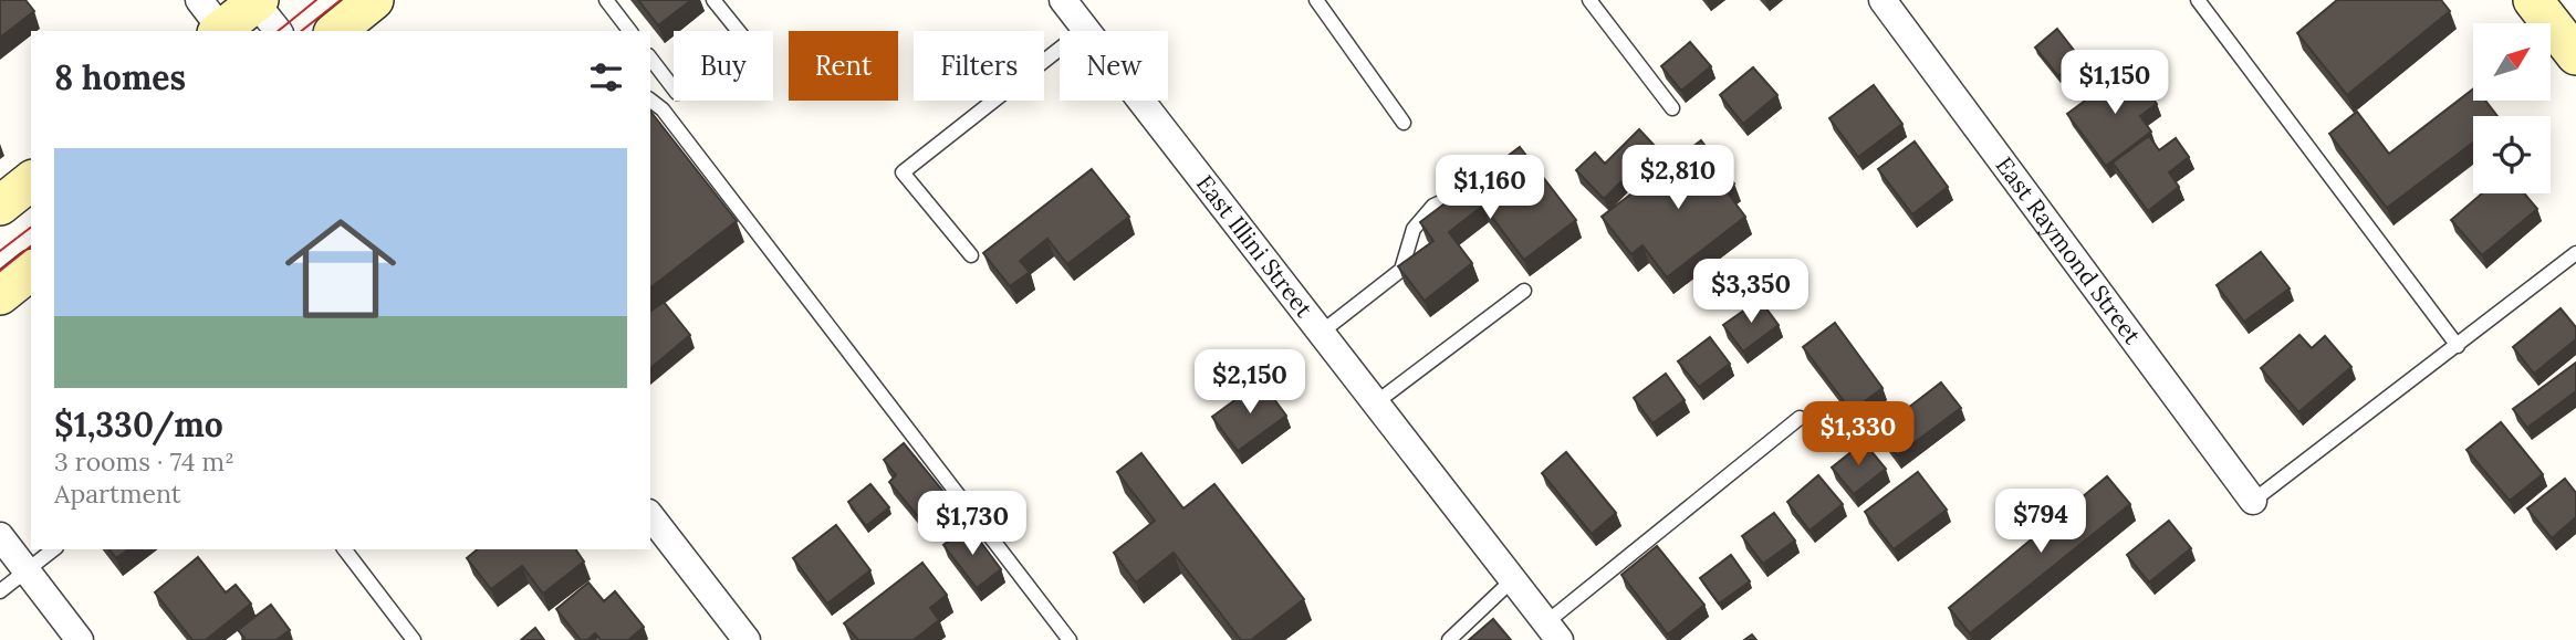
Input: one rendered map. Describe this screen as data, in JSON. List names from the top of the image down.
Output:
{
  "streets": {
    "street": ["East Illini Street", "East Raymond Street"]
  },
  "north": "top right",
  "page": {
    "chip": [
      "Buy",
      "Rent",
      "Filters",
      "New"
    ],
    "heading": "8 homes",
    "price": [
      "$1,150",
      "$2,810",
      "$1,160",
      "$3,350",
      "$2,150",
      "$1,330",
      "$794",
      "$1,730"
    ],
    "list": [
      {
        "name": "$1,330/mo",
        "note": "3 rooms · 74 m² · Apartment"
      }
    ]
  }
}
